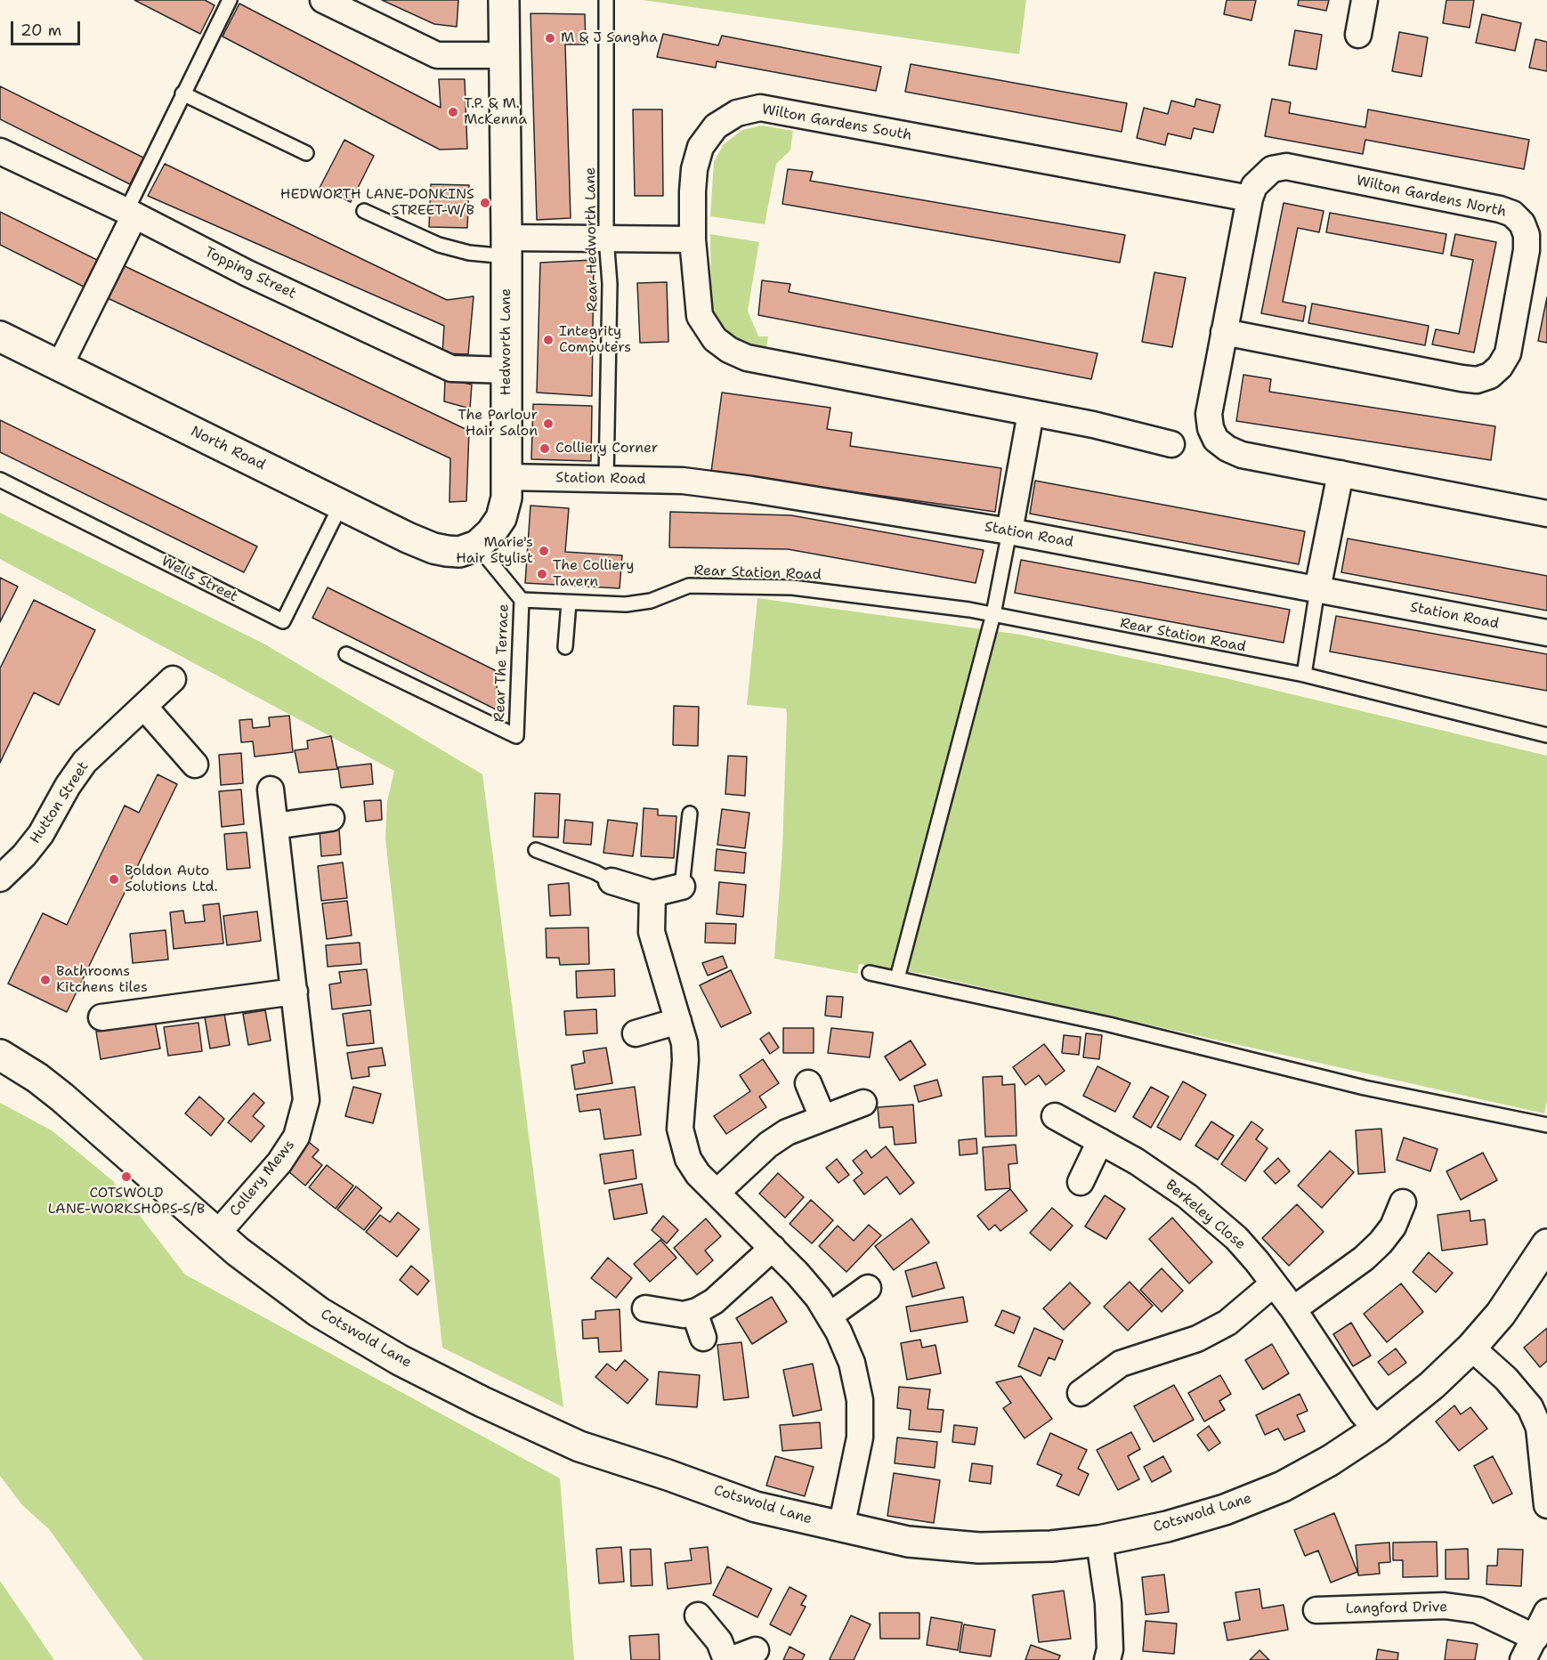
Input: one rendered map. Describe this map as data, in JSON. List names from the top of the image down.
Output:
{
  "streets": {
    "street": [
      "Wilton Gardens South",
      "Wilton Gardens North",
      "Topping Street",
      "Hedworth Lane",
      "North Road",
      "Station Road",
      "Hutton Street",
      "Collery Mews",
      "Berkeley Close",
      "Cotswold Lane",
      "Langford Drive"
    ],
    "lane": [
      "Rear Hedworth Lane",
      "Rear Station Road",
      "Wells Street",
      "Rear The Terrace"
    ]
  },
  "crossings": [
    ["Wilton Gardens South", "Wilton Gardens North"],
    ["Rear Hedworth Lane", "Station Road"],
    ["Topping Street", "Hedworth Lane"],
    ["Hedworth Lane", "North Road"],
    ["Hedworth Lane", "Station Road"],
    ["Hedworth Lane", "Rear The Terrace"],
    ["North Road", "Wells Street"],
    ["North Road", "Rear The Terrace"],
    ["Rear Station Road", "Rear The Terrace"],
    ["Collery Mews", "Cotswold Lane"],
    ["Berkeley Close", "Cotswold Lane"]
  ],
  "places": [
    "M & J Sangha",
    "T.P. & M. McKenna",
    "HEDWORTH LANE-DONKINS STREET-W/B",
    "Integrity Computers",
    "The Parlour Hair Salon",
    "Colliery Corner",
    "Marie's Hair Stylist",
    "The Colliery Tavern",
    "Boldon Auto Solutions Ltd.",
    "Bathrooms Kitchens tiles",
    "COTSWOLD LANE-WORKSHOPS-S/B"
  ],
  "scale_bar": "20 m"
}
